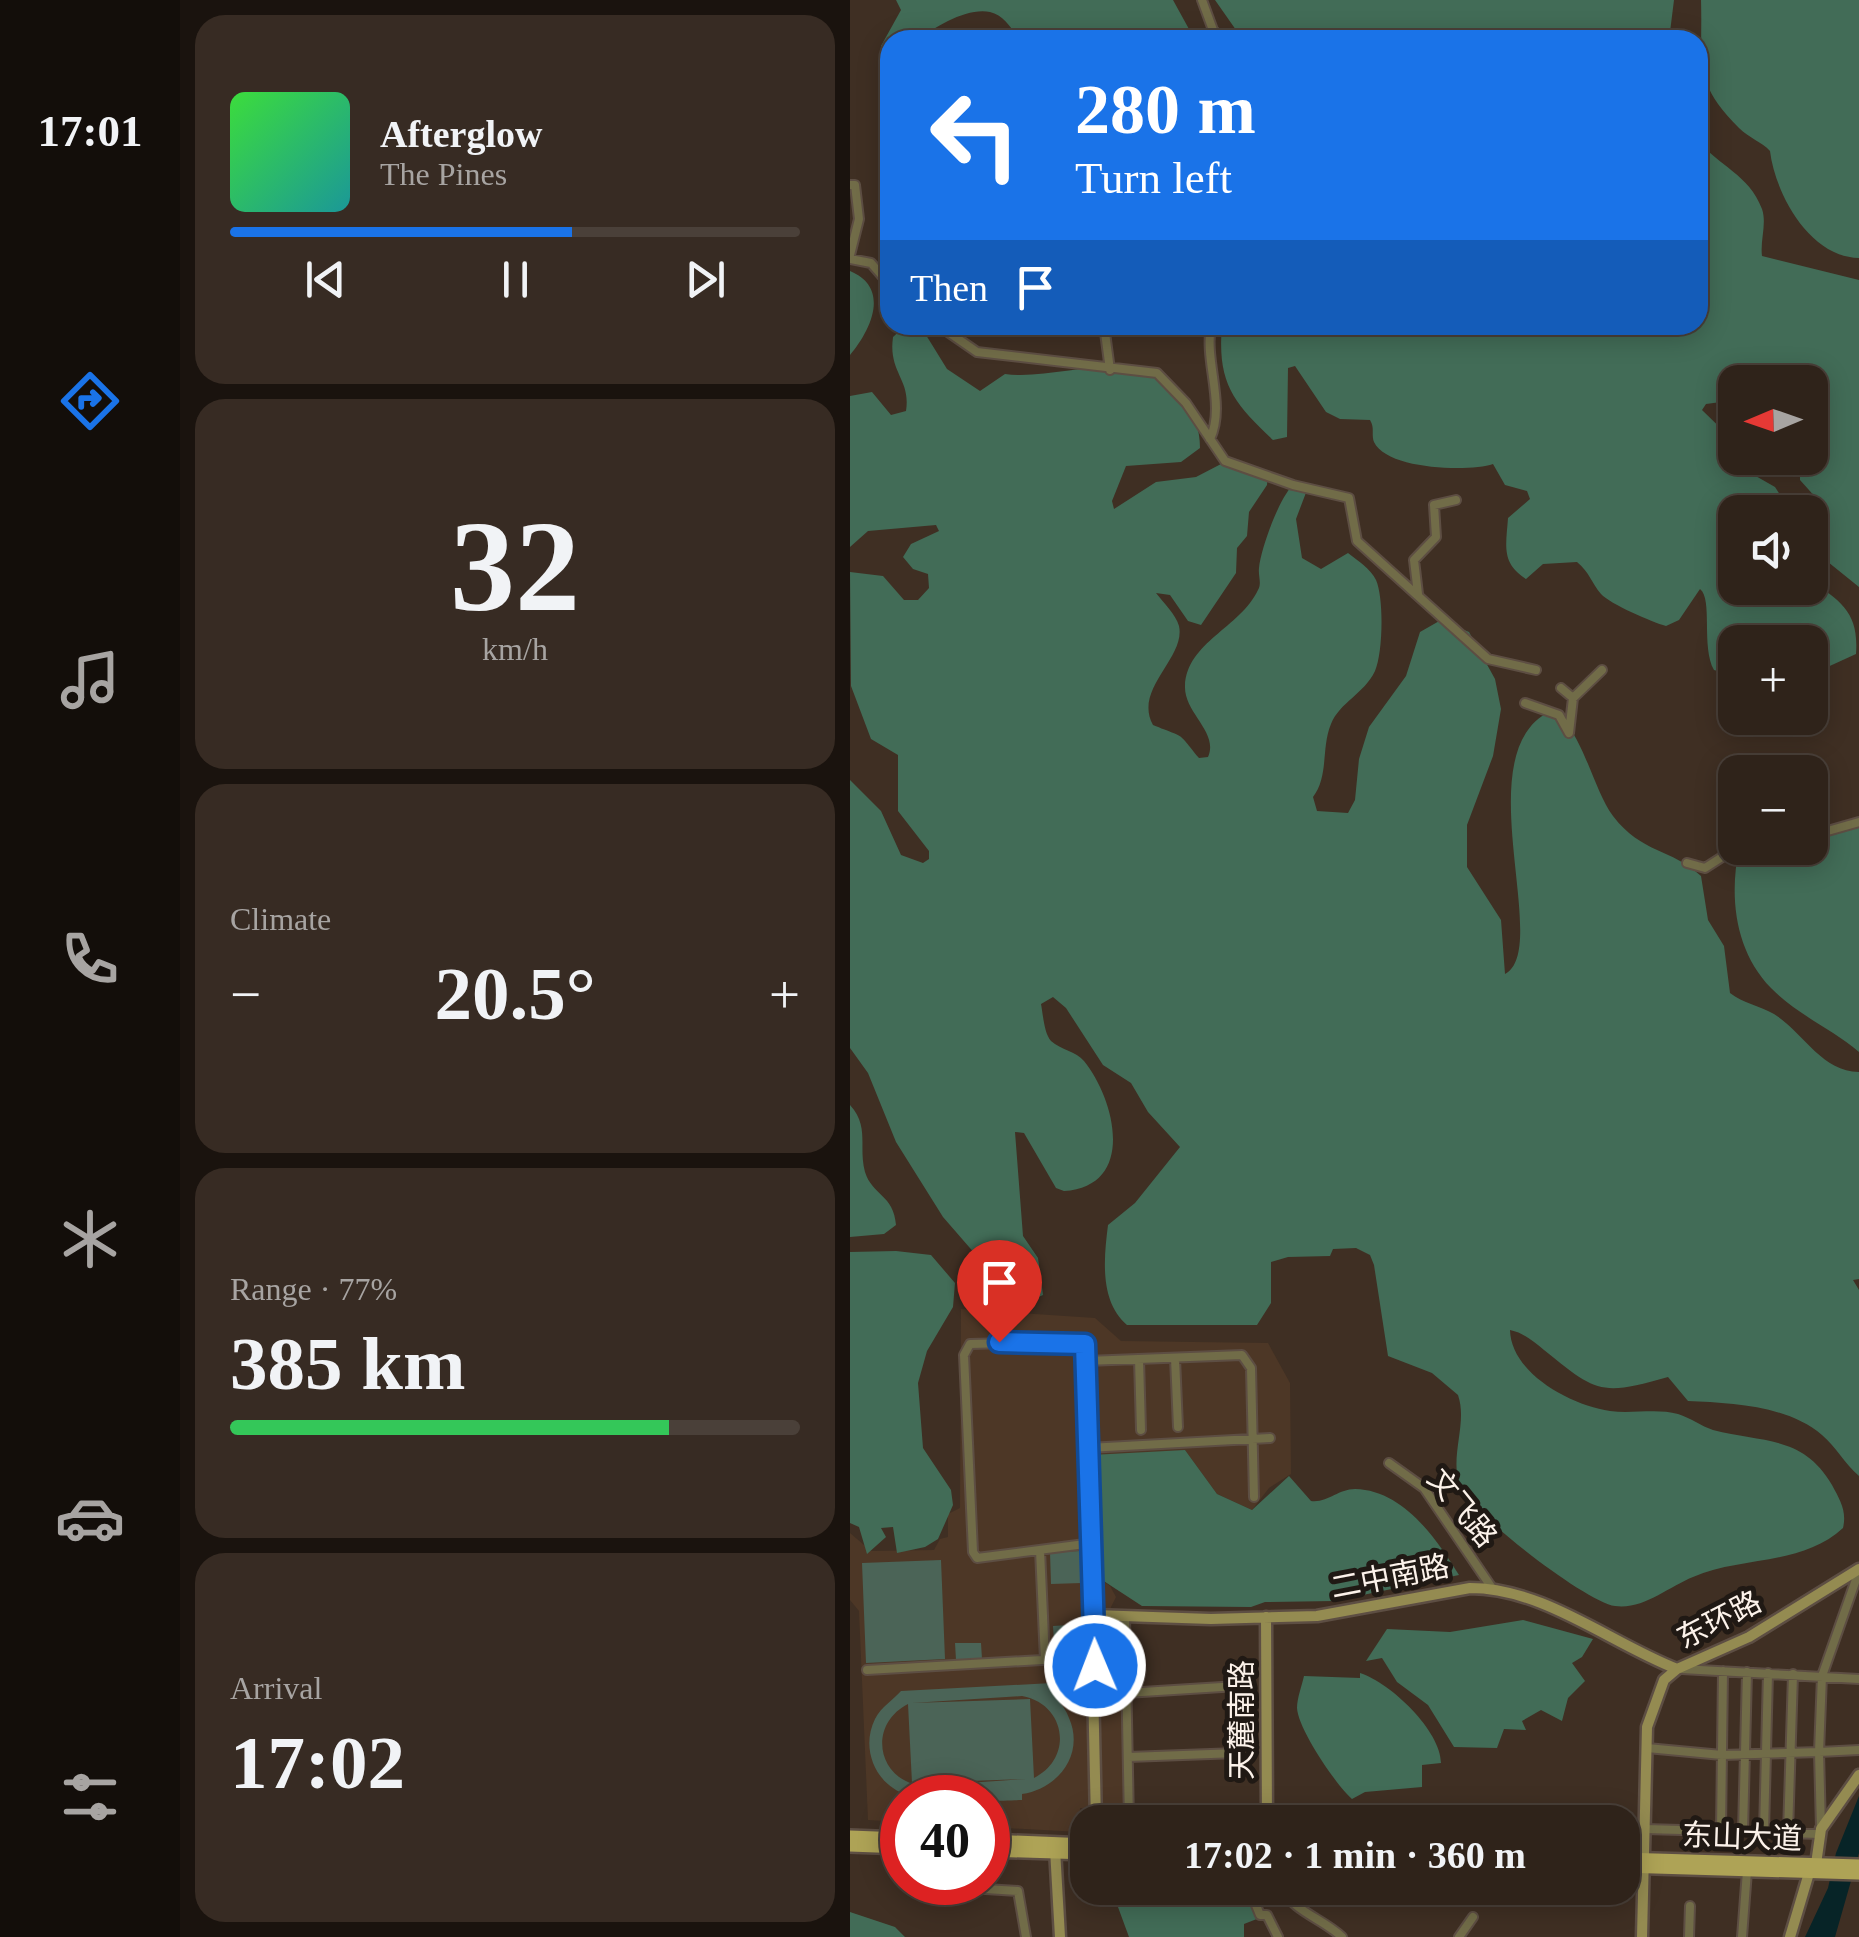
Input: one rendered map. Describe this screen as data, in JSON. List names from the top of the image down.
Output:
{
  "streets": {
    "main road": ["东山大道"],
    "street": [
      "文飞路",
      "二中南路",
      "东环路",
      "天麓南路"
    ]
  },
  "crossings": [
    ["文飞路", "二中南路"],
    ["二中南路", "东环路"],
    ["二中南路", "天麓南路"],
    ["东环路", "东山大道"]
  ],
  "north": "left",
  "page": {
    "tabs": "17:01",
    "turn": ["280 m", "Turn left"],
    "song": ["Afterglow", "The Pines"],
    "then": "Then",
    "map_buttons": ["+", "−"],
    "tile": [
      ["32", "km/h"],
      "Climate",
      ["Range · 77%", "385 km"],
      ["Arrival", "17:02"]
    ],
    "heat": ["−", "20.5°", "+"],
    "limit": "40",
    "trip": "17:02 · 1 min · 360 m"
  }
}
